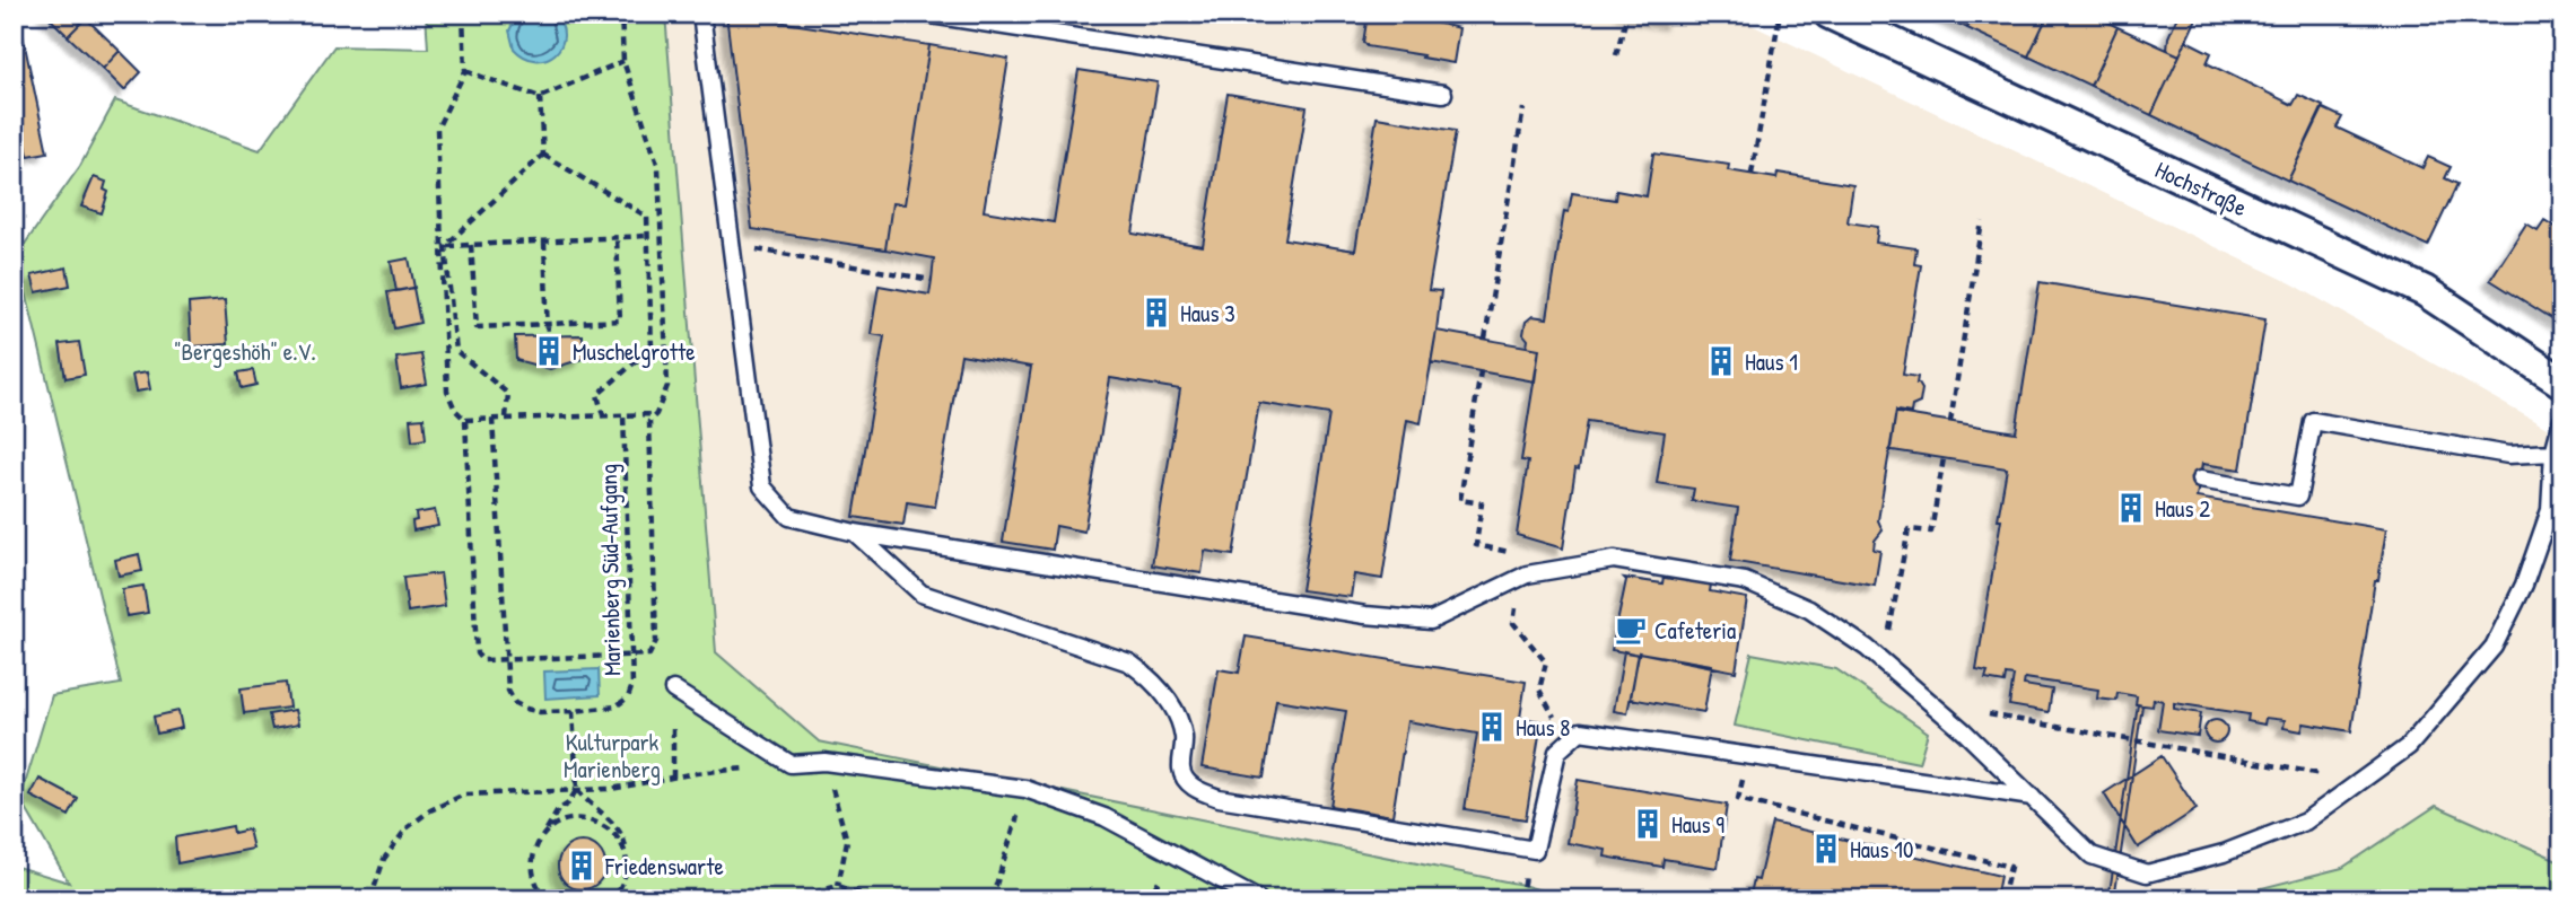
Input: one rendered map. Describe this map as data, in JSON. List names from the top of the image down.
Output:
{
  "streets": {
    "street": ["Hochstraße"],
    "path": ["Marienberg Süd-Aufgang"]
  },
  "parks": ["\"Bergeshöh\" e.V.", "Kulturpark Marienberg"],
  "places": {
    "building": [
      "Haus 3",
      "Muschelgrotte",
      "Haus 1",
      "Haus 2",
      "Haus 8",
      "Haus 9",
      "Haus 10",
      "Friedenswarte"
    ],
    "cafe": ["Cafeteria"]
  }
}
